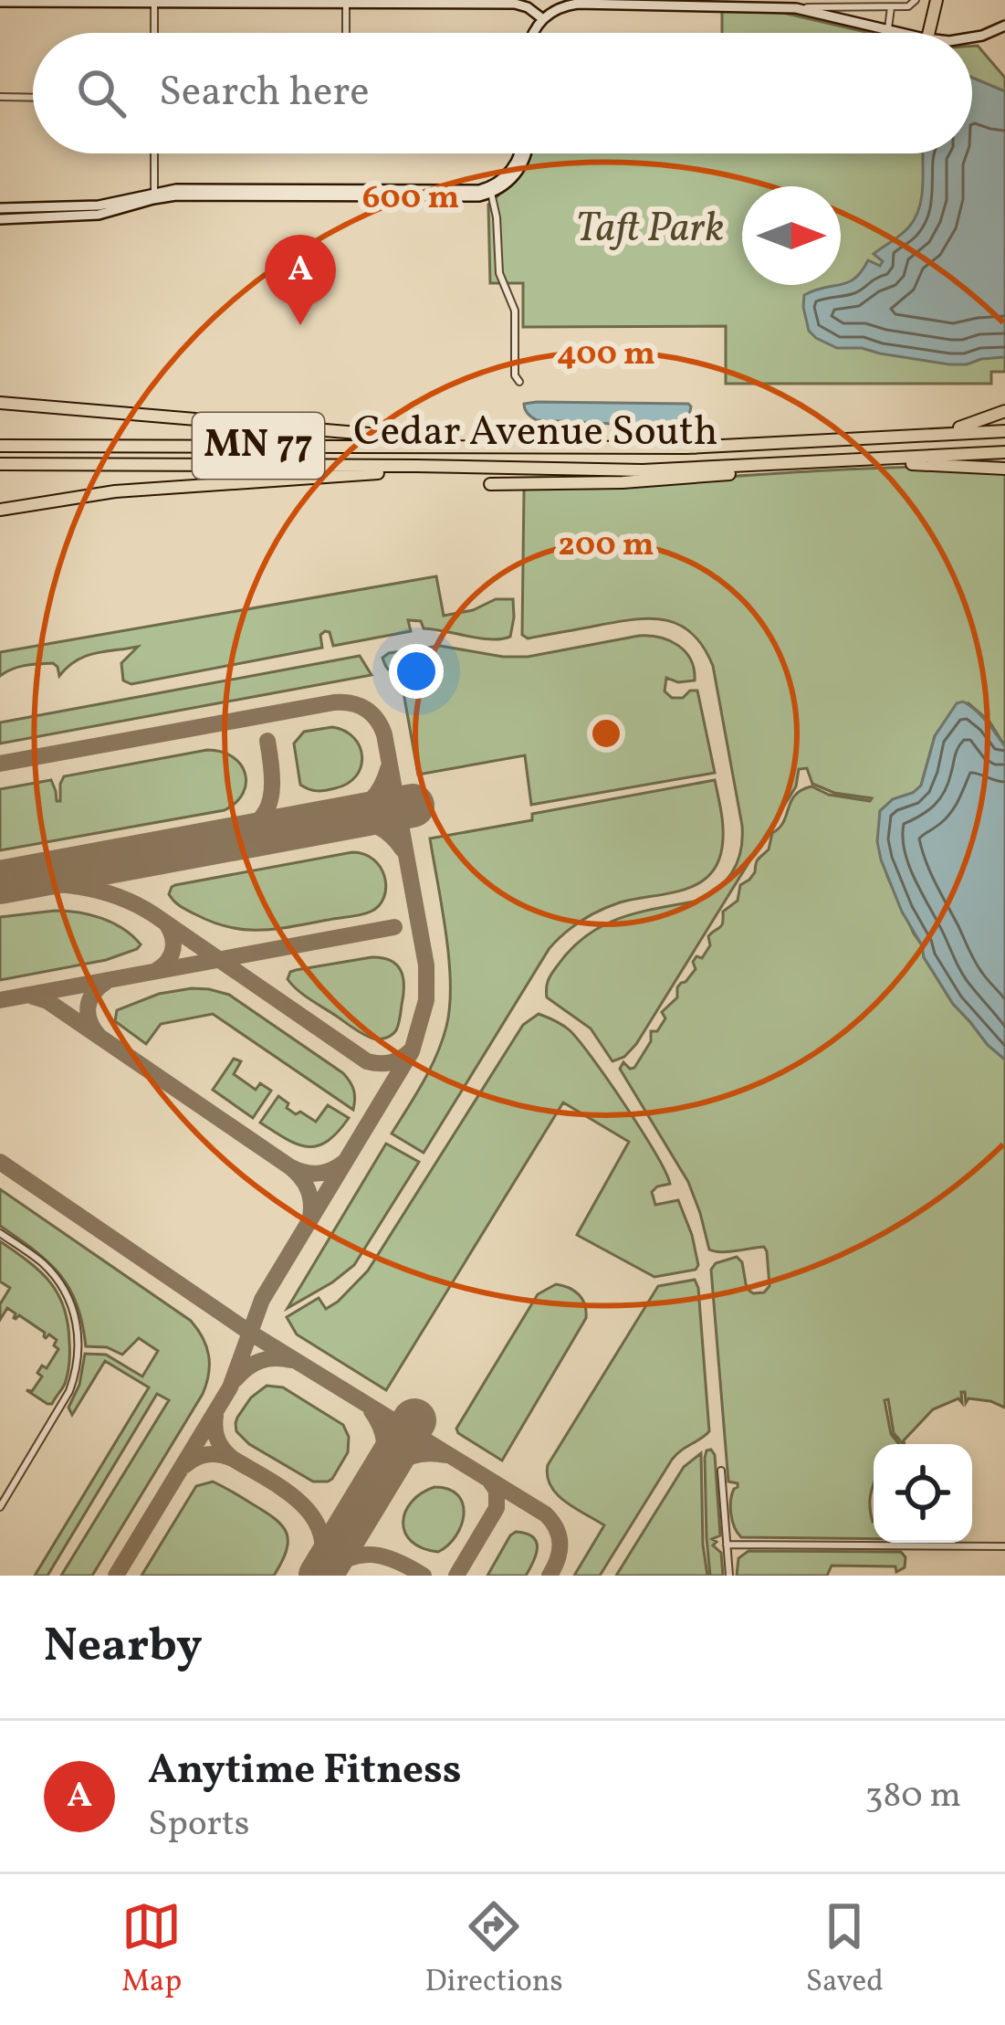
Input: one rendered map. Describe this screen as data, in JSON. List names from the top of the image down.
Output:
{
  "streets": {
    "highway": ["Cedar Avenue South", "MN 77"]
  },
  "parks": ["Taft Park"],
  "north": "right",
  "page": {
    "search": "Search here",
    "pins": "A",
    "heading": "Nearby",
    "list": [
      {
        "mark": "A",
        "name": "Anytime Fitness",
        "note": "Sports",
        "value": "380 m"
      }
    ],
    "nav": ["Map", "Directions", "Saved"]
  },
  "rings": ["600 m", "400 m", "200 m"]
}
